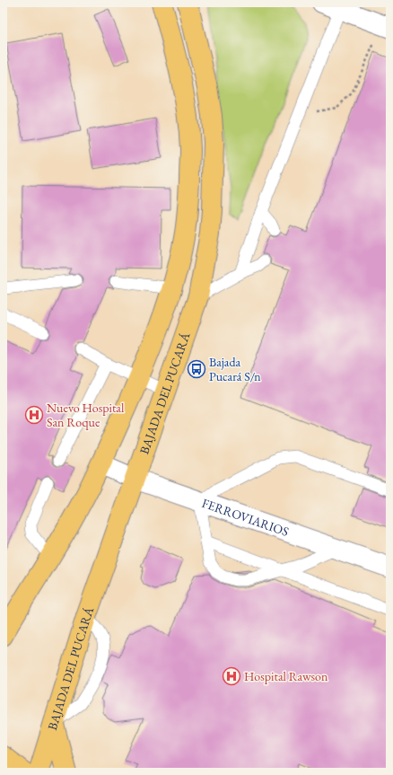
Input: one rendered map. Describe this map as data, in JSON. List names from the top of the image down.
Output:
{
  "streets": {
    "main road": ["BAJADA DEL PUCARÁ"],
    "street": ["FERROVIARIOS"]
  },
  "crossings": [
    ["BAJADA DEL PUCARÁ", "FERROVIARIOS"]
  ],
  "places": {
    "bus stop": ["Bajada Pucará S/n"],
    "hospital": ["Nuevo Hospital San Roque", "Hospital Rawson"]
  }
}
